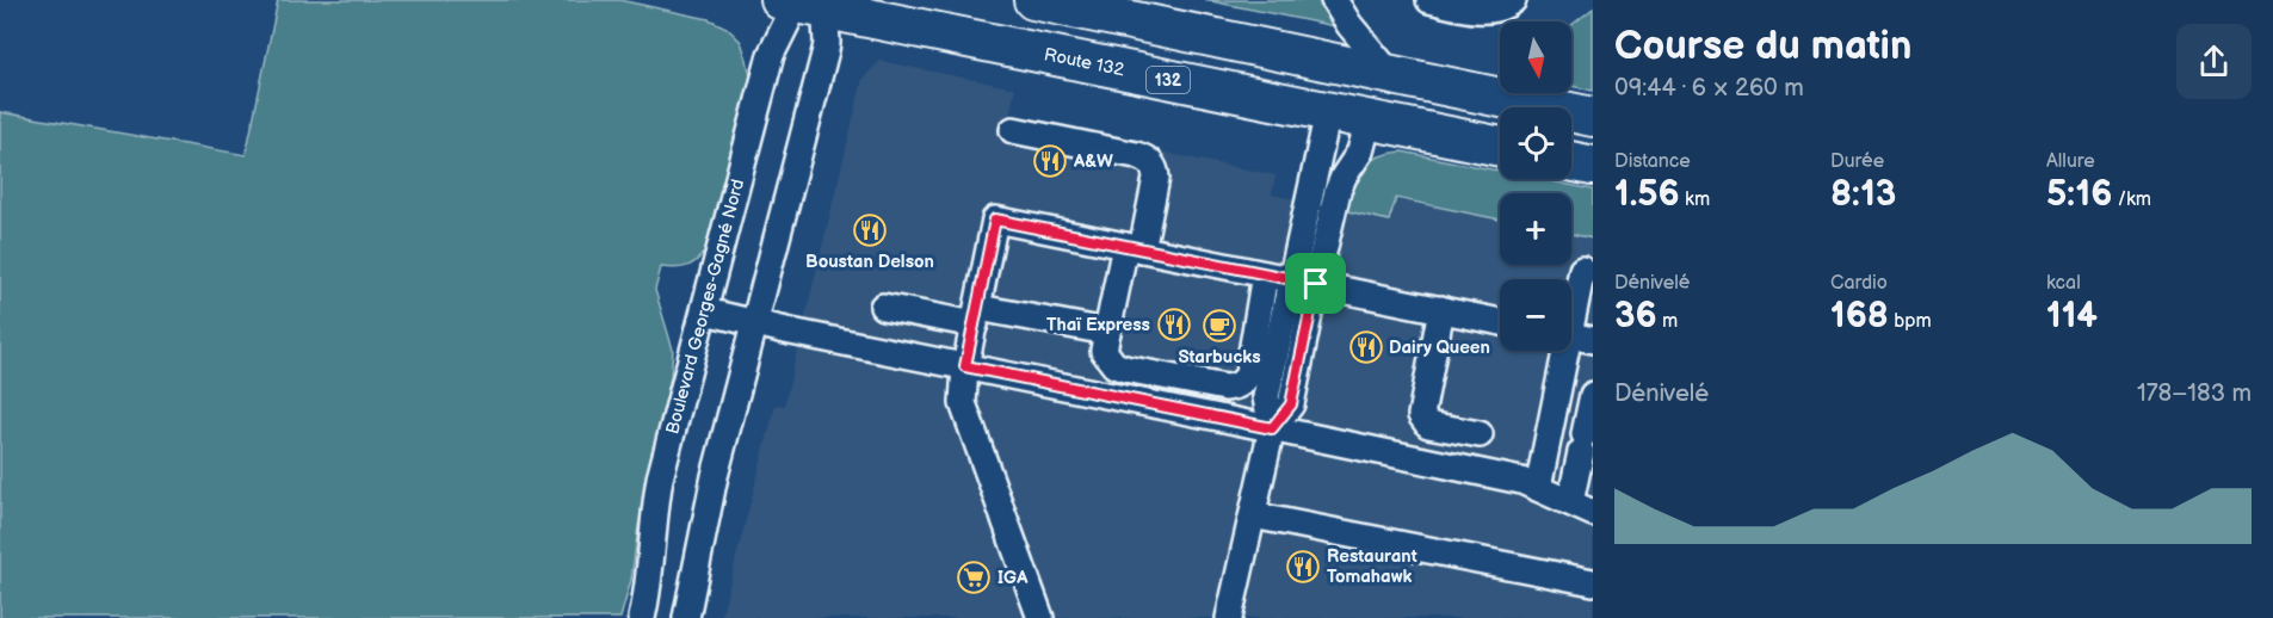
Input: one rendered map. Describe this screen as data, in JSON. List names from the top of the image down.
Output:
{
  "streets": {
    "highway": ["Route 132", "132"],
    "street": ["Boulevard Georges-Gagné Nord"]
  },
  "crossings": [
    ["Route 132", "Boulevard Georges-Gagné Nord"]
  ],
  "places": {
    "restaurant": [
      "A&W",
      "Boustan Delson",
      "Thaï Express",
      "Dairy Queen",
      "Restaurant Tomahawk"
    ],
    "cafe": ["Starbucks"],
    "supermarket": ["IGA"]
  },
  "north": "bottom",
  "page": {
    "heading": ["Course du matin", "09:44 · 6 × 260 m"],
    "map_buttons": ["+", "−"],
    "stats": [
      ["Distance", "1.56 km"],
      ["Durée", "8:13"],
      ["Allure", "5:16 /km"],
      ["Dénivelé", "36 m"],
      ["Cardio", "168 bpm"],
      ["kcal", "114"]
    ],
    "chart": ["Dénivelé", "178–183 m"]
  }
}
